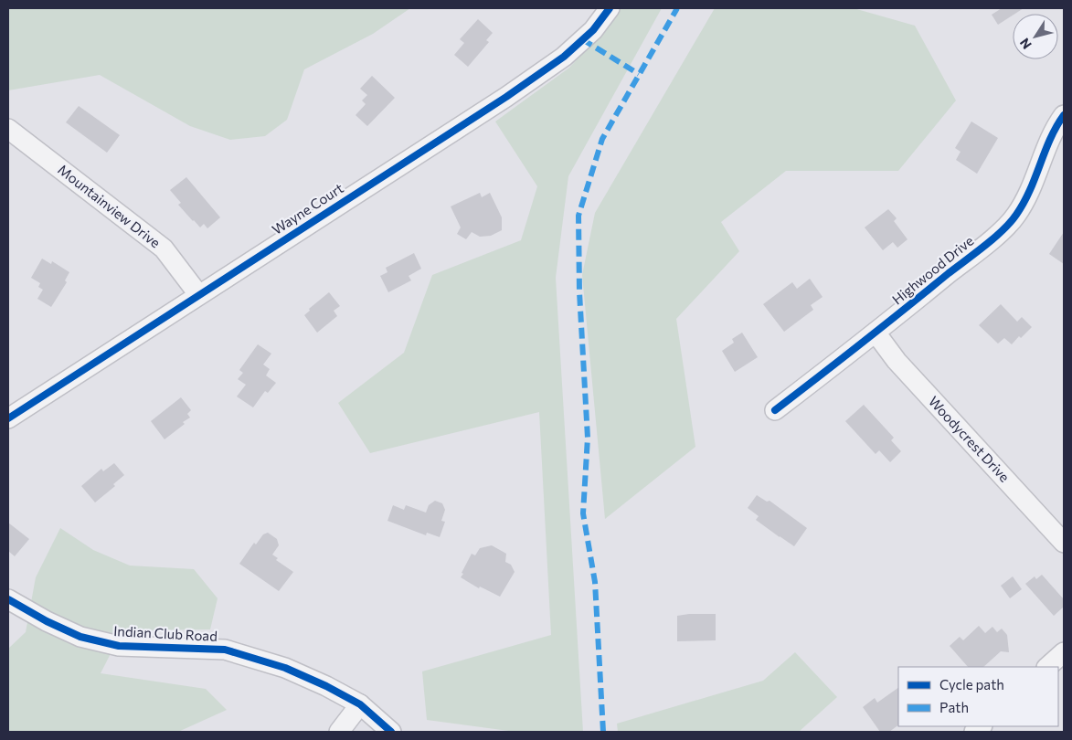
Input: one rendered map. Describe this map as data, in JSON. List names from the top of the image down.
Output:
{
  "streets": {
    "street": [
      "Mountainview Drive",
      "Wayne Court",
      "Highwood Drive",
      "Woodycrest Drive",
      "Indian Club Road"
    ]
  },
  "crossings": [
    ["Mountainview Drive", "Wayne Court"],
    ["Highwood Drive", "Woodycrest Drive"]
  ],
  "legend": ["Cycle path", "Path"],
  "north": "bottom left"
}
